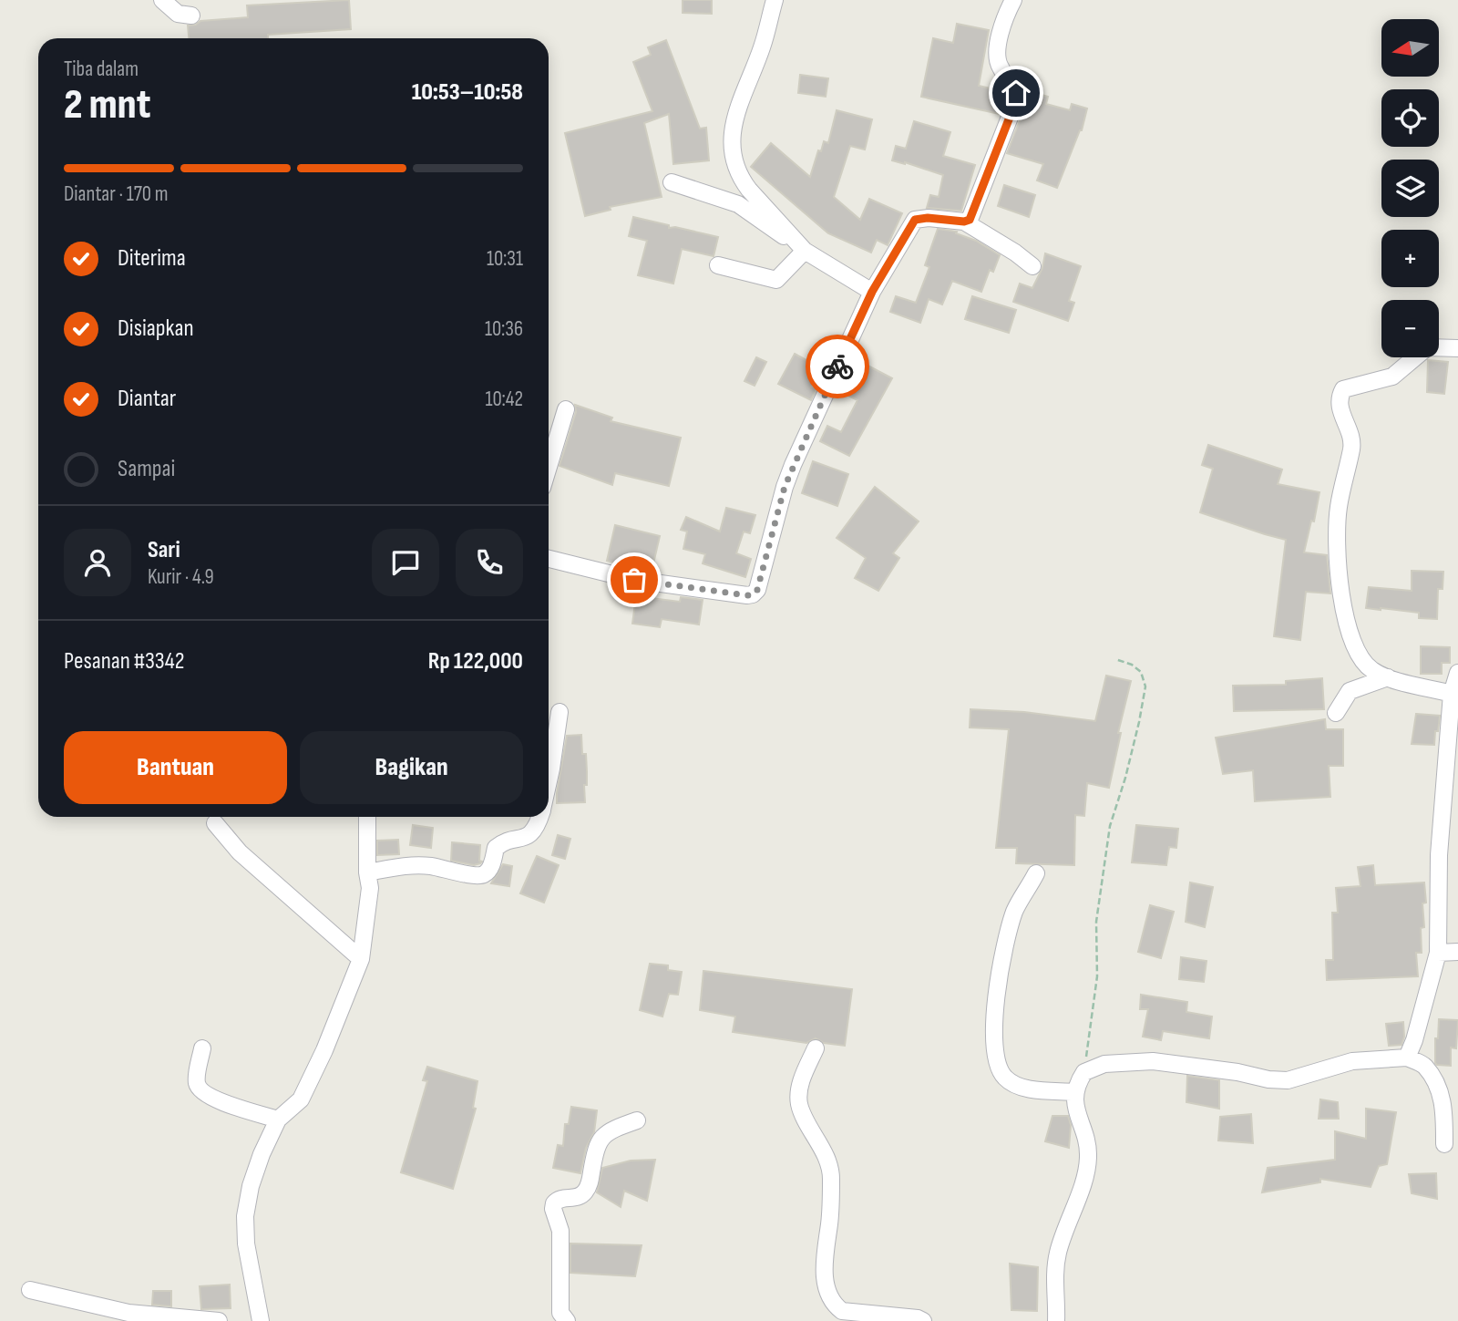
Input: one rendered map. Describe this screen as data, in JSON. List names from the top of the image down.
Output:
{
  "north": "left",
  "page": {
    "map_buttons": ["+", "−"],
    "heading": ["2 mnt", "Tiba dalam", "10:53–10:58"],
    "panel": [
      "Sari",
      "Kurir · 4.9",
      "Pesanan #3342",
      "Rp 122,000"
    ],
    "bar": "Diantar · 170 m",
    "list": [
      ["Diterima", "10:31"],
      ["Disiapkan", "10:36"],
      ["Diantar", "10:42"],
      "Sampai"
    ],
    "buttons": ["Bantuan", "Bagikan"]
  }
}
